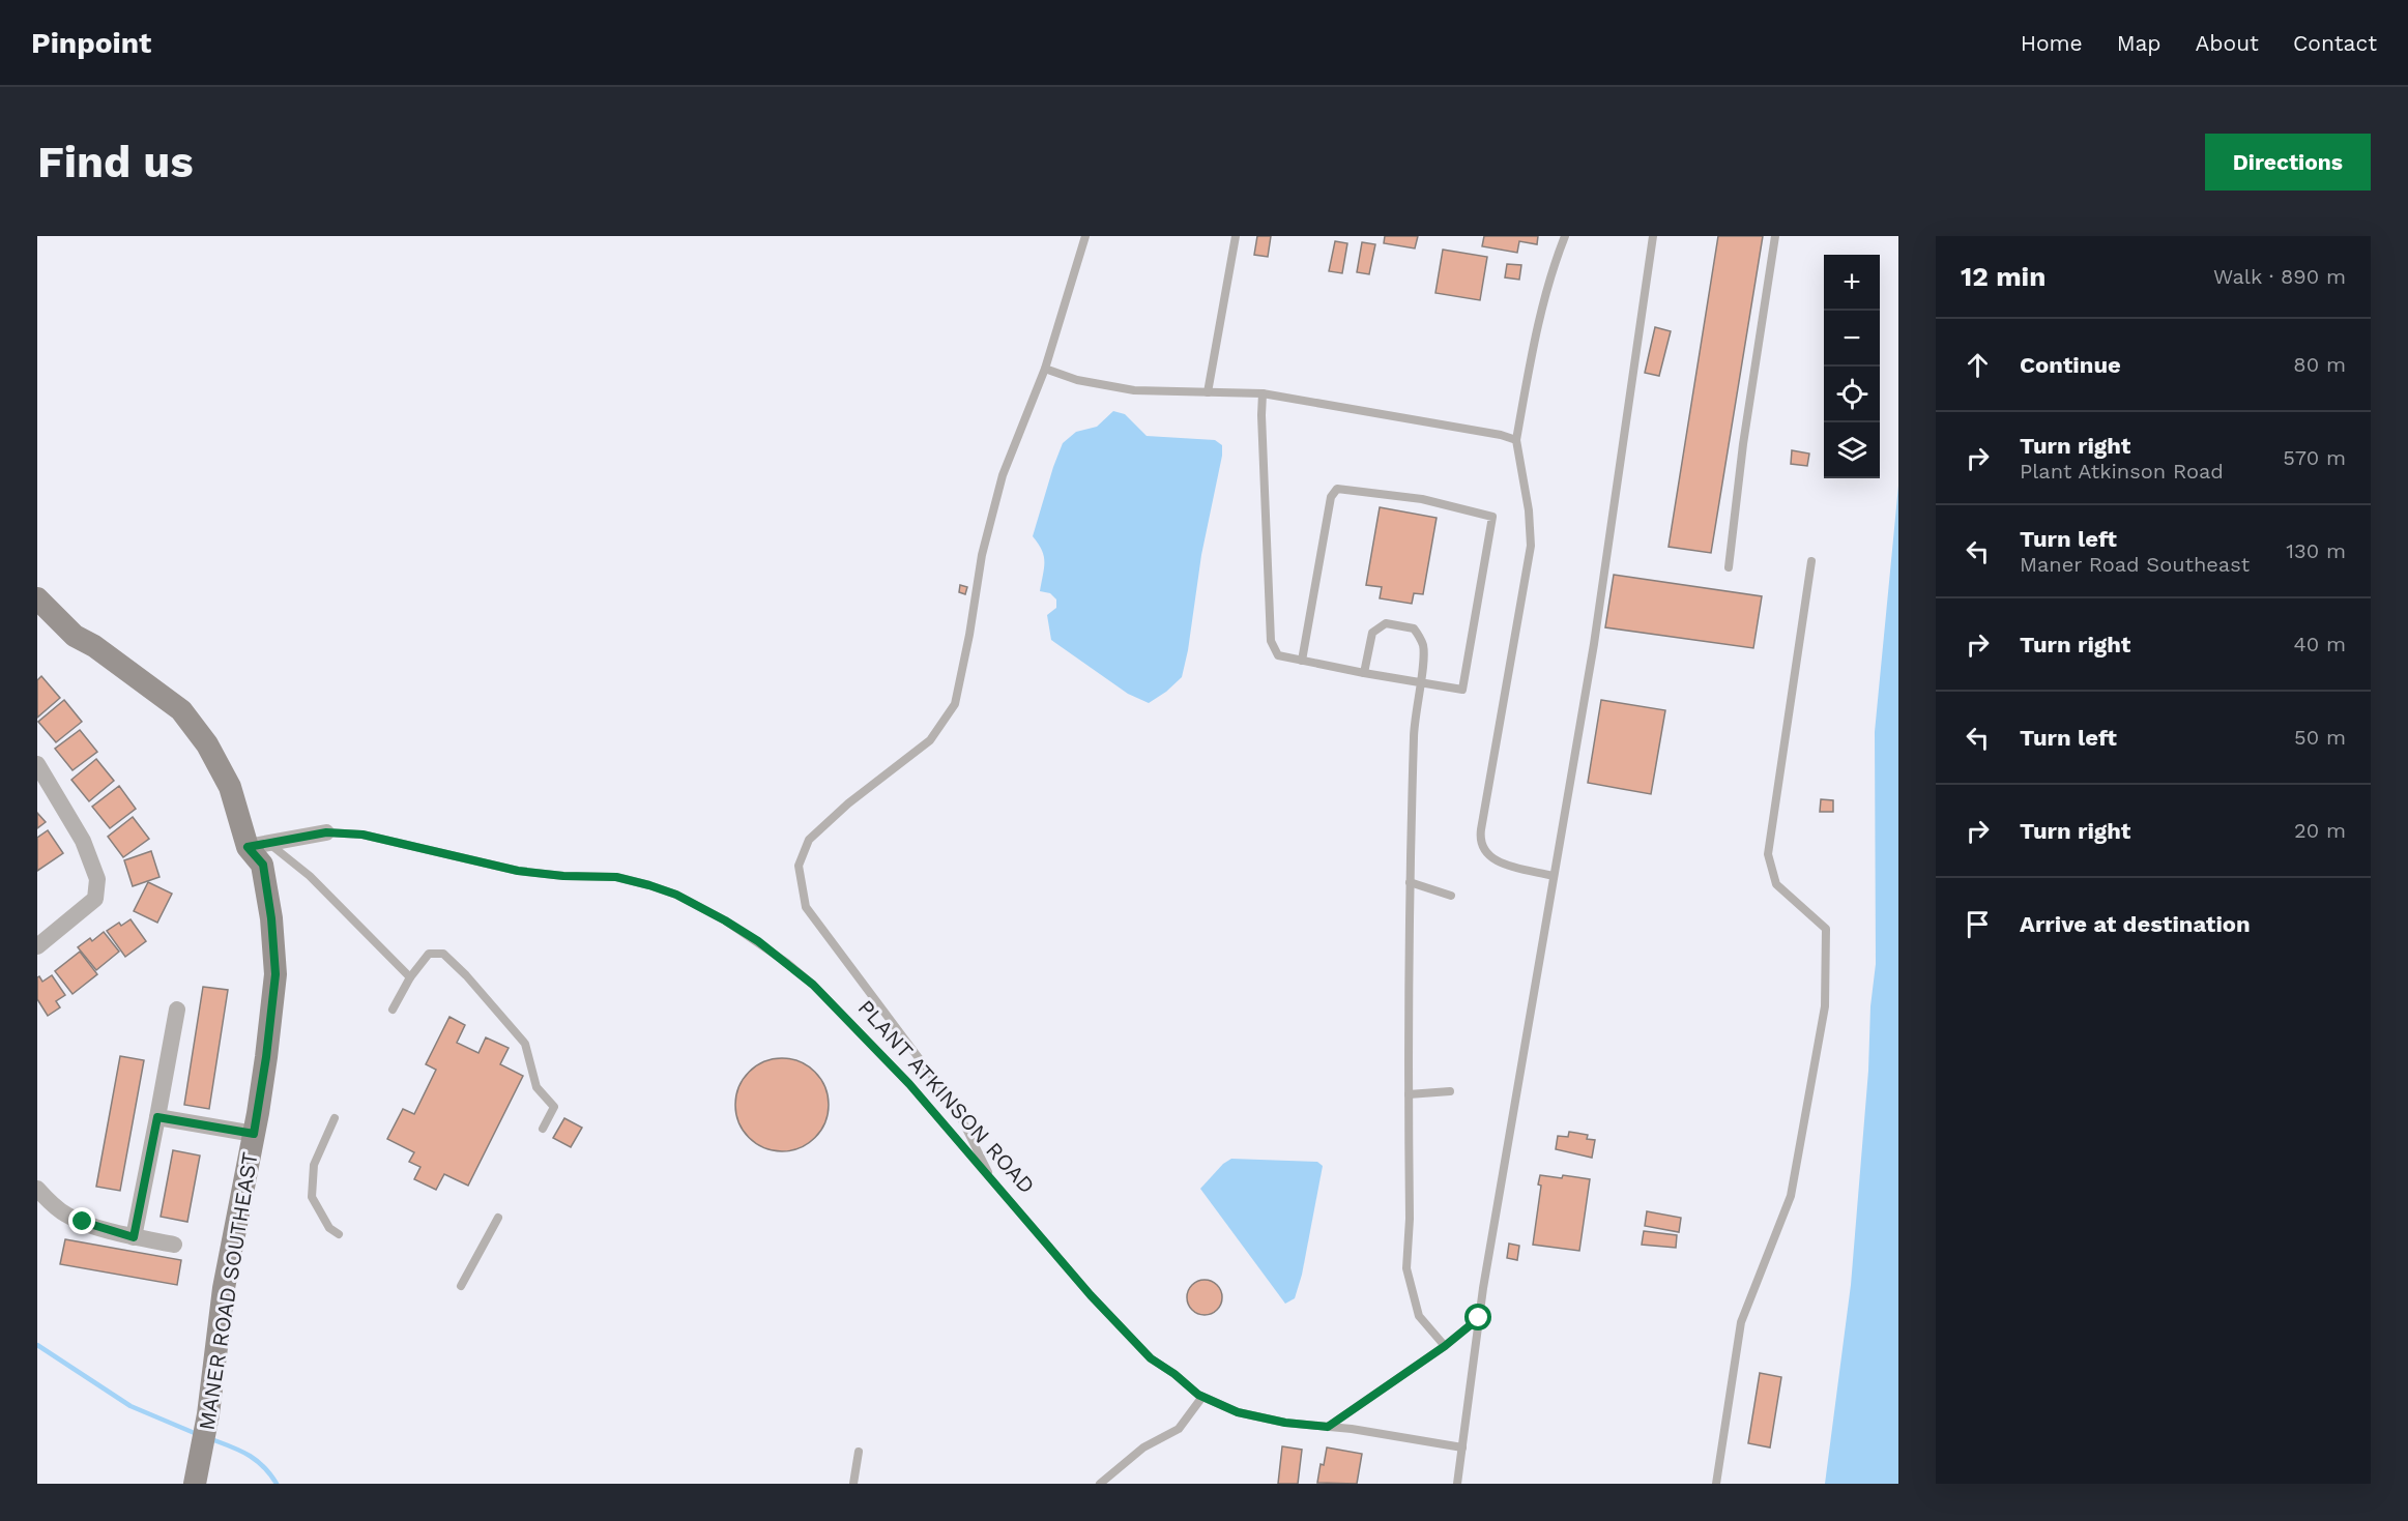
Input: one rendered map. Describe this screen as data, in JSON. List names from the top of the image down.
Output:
{
  "streets": {
    "street": ["PLANT ATKINSON ROAD", "MANER ROAD SOUTHEAST"]
  },
  "crossings": [
    ["PLANT ATKINSON ROAD", "MANER ROAD SOUTHEAST"]
  ],
  "page": {
    "header": "Pinpoint",
    "nav": [
      "Home",
      "Map",
      "About",
      "Contact"
    ],
    "buttons": "Directions",
    "title": "Find us",
    "heading": ["12 min", "Walk · 890 m"],
    "map_buttons": ["+", "−"],
    "list": [
      ["Continue", "80 m"],
      ["Turn right", "Plant Atkinson Road", "570 m"],
      ["Turn left", "Maner Road Southeast", "130 m"],
      ["Turn right", "40 m"],
      ["Turn left", "50 m"],
      ["Turn right", "20 m"],
      "Arrive at destination"
    ]
  }
}
